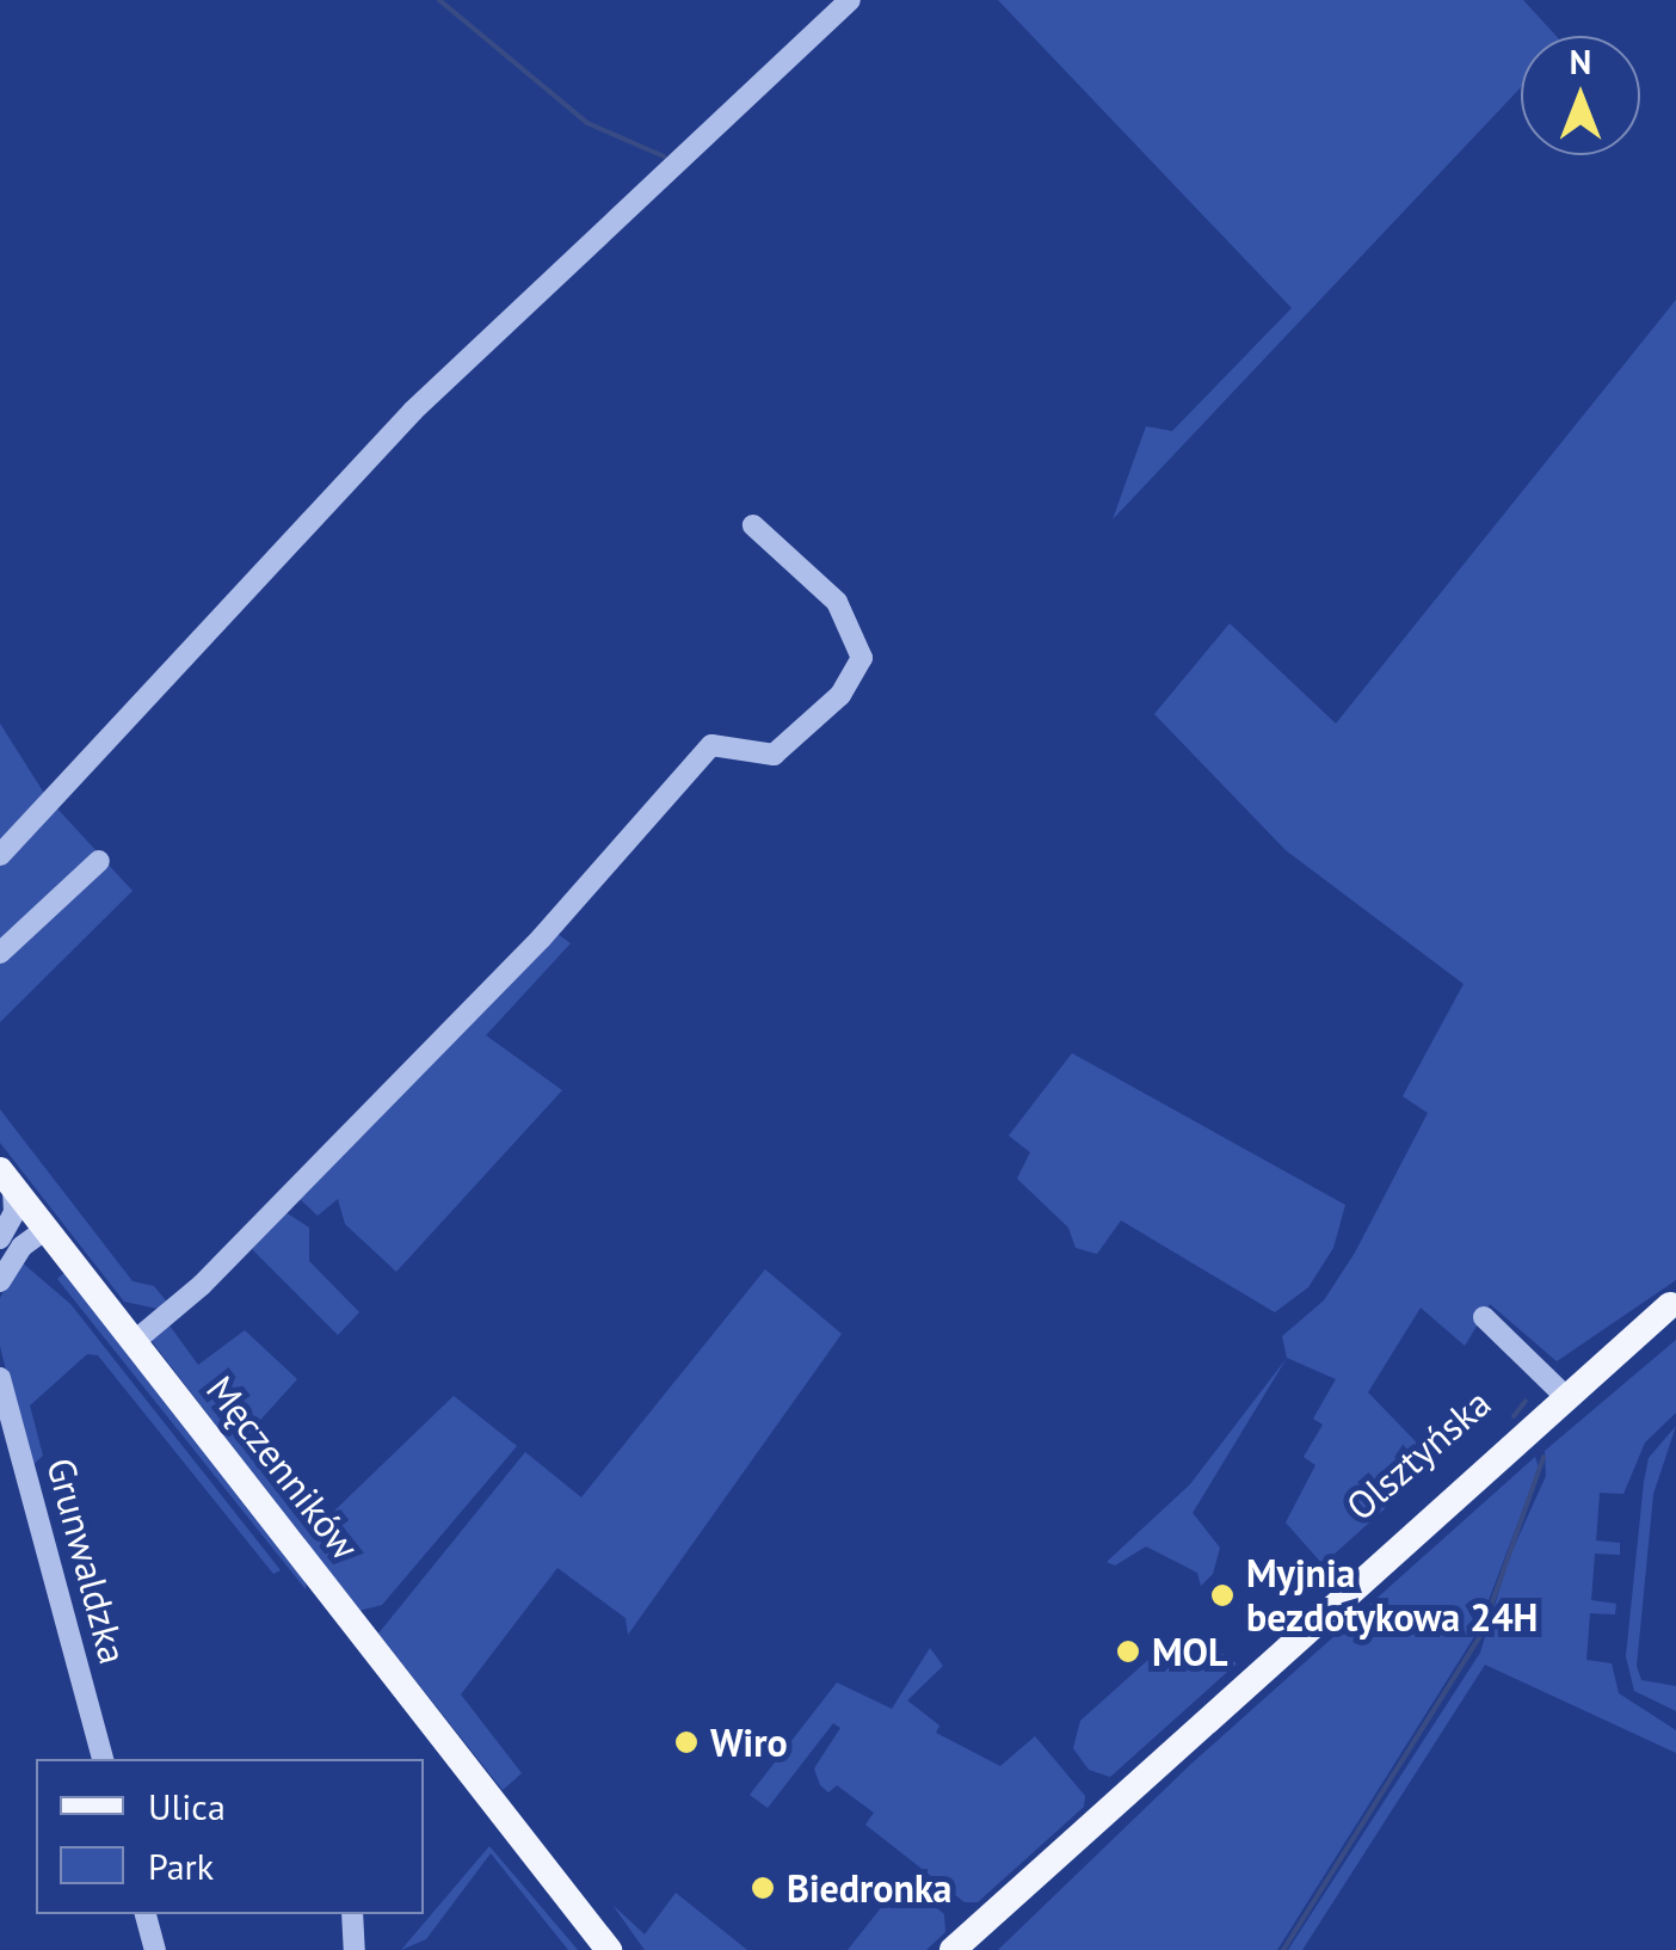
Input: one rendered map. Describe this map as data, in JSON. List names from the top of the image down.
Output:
{
  "streets": {
    "main road": ["Olsztyńska", "Męczenników"],
    "street": ["Grunwaldzka"]
  },
  "places": [
    "Myjnia bezdotykowa 24H",
    "MOL",
    "Wiro",
    "Biedronka"
  ],
  "legend": ["Ulica", "Park"],
  "north": "top"
}
